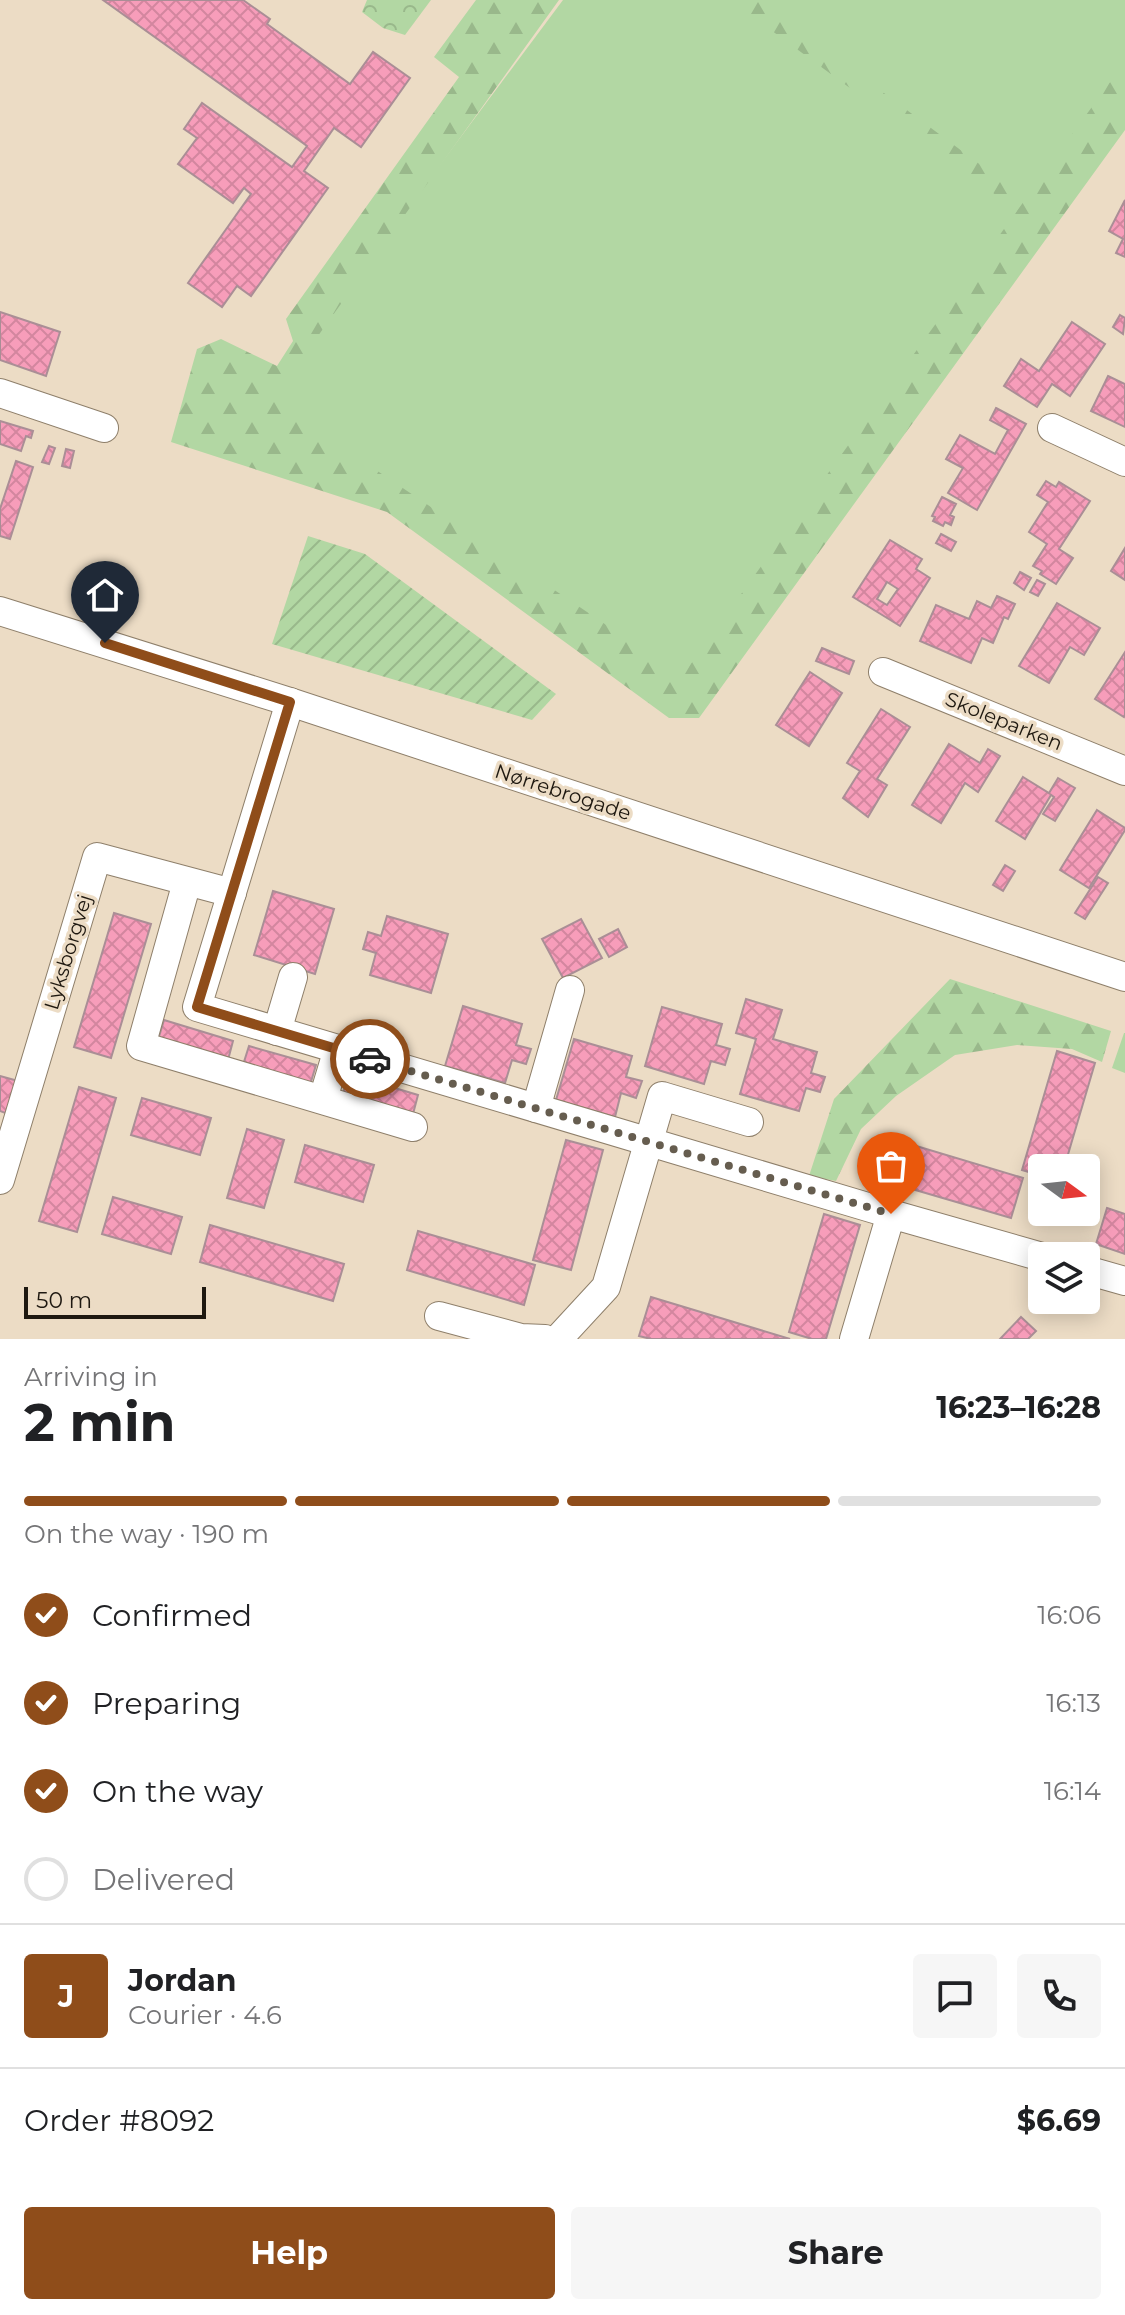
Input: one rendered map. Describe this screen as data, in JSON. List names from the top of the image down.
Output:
{
  "streets": {
    "street": ["Skoleparken", "Nørrebrogade", "Lyksborgvej"]
  },
  "scale_bar": "50 m",
  "north": "right",
  "page": {
    "scale": "50 m",
    "heading": ["2 min", "Arriving in", "16:23–16:28"],
    "panel": [
      "Jordan",
      "Courier · 4.6",
      "Order #8092",
      "$6.69"
    ],
    "bar": "On the way · 190 m",
    "list": [
      ["Confirmed", "16:06"],
      ["Preparing", "16:13"],
      ["On the way", "16:14"],
      "Delivered"
    ],
    "round": "J",
    "buttons": ["Help", "Share"]
  }
}
